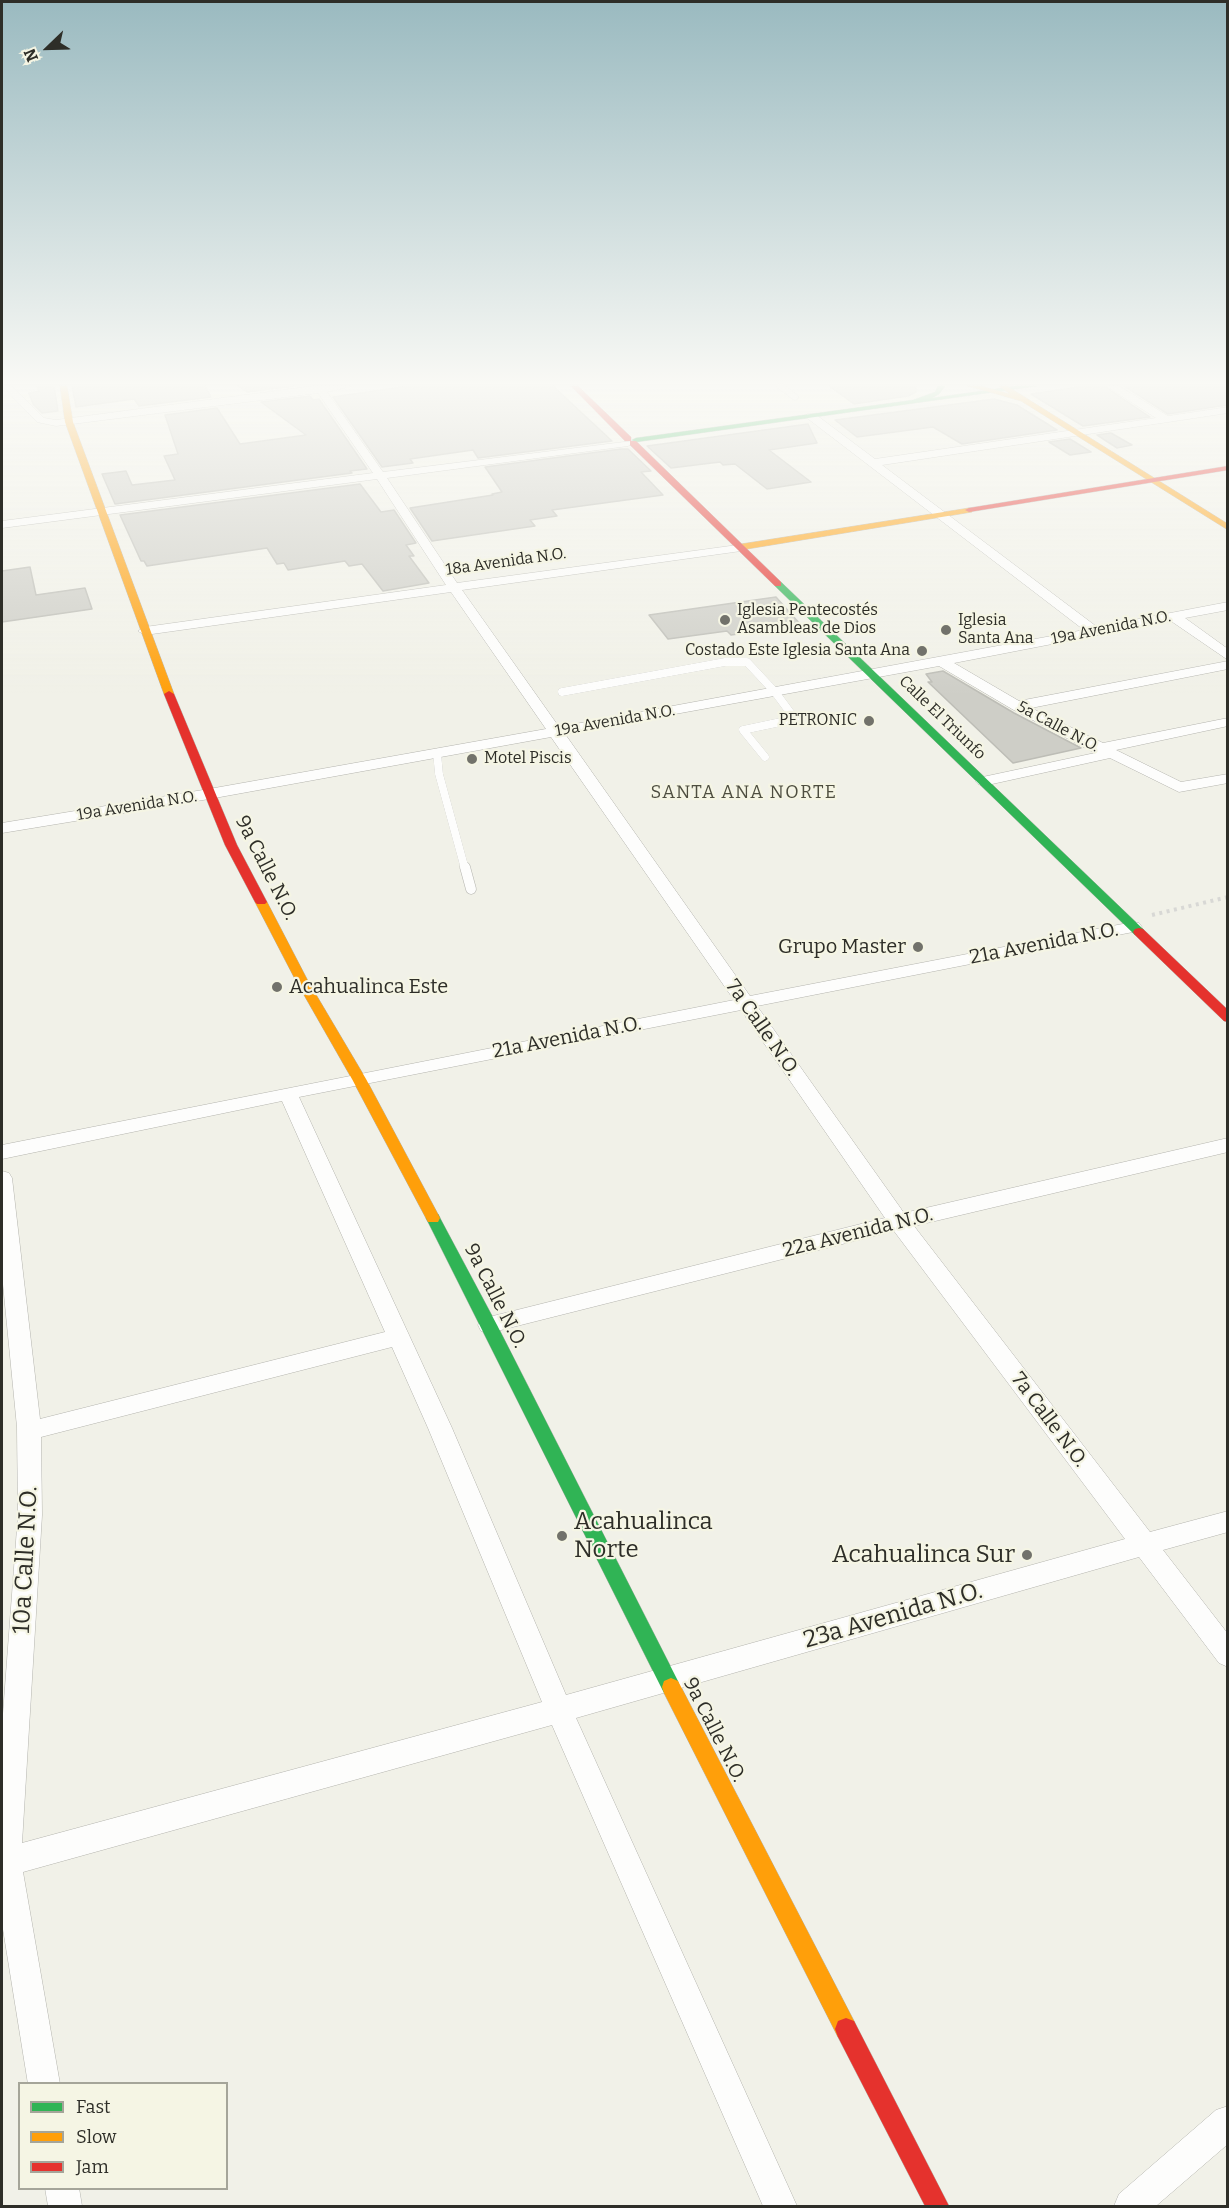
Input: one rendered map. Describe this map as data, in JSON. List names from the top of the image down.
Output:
{
  "streets": {
    "street": [
      "18a Avenida N.O.",
      "19a Avenida N.O.",
      "Calle El Triunfo",
      "5a Calle N.O.",
      "9a Calle N.O.",
      "21a Avenida N.O.",
      "7a Calle N.O.",
      "22a Avenida N.O.",
      "10a Calle N.O.",
      "23a Avenida N.O."
    ]
  },
  "crossings": [
    ["18a Avenida N.O.", "Calle El Triunfo"],
    ["18a Avenida N.O.", "9a Calle N.O."],
    ["18a Avenida N.O.", "7a Calle N.O."],
    ["19a Avenida N.O.", "Calle El Triunfo"],
    ["19a Avenida N.O.", "5a Calle N.O."],
    ["19a Avenida N.O.", "9a Calle N.O."],
    ["19a Avenida N.O.", "7a Calle N.O."],
    ["Calle El Triunfo", "21a Avenida N.O."],
    ["9a Calle N.O.", "21a Avenida N.O."],
    ["9a Calle N.O.", "22a Avenida N.O."],
    ["9a Calle N.O.", "23a Avenida N.O."],
    ["21a Avenida N.O.", "7a Calle N.O."],
    ["7a Calle N.O.", "22a Avenida N.O."],
    ["7a Calle N.O.", "23a Avenida N.O."],
    ["10a Calle N.O.", "23a Avenida N.O."]
  ],
  "districts": ["SANTA ANA NORTE"],
  "places": [
    "Iglesia Pentecostés Asambleas de Dios",
    "Iglesia Santa Ana",
    "Costado Este Iglesia Santa Ana",
    "PETRONIC",
    "Motel Piscis",
    "Grupo Master",
    "Acahualinca Este",
    "Acahualinca Norte",
    "Acahualinca Sur"
  ],
  "legend": ["Fast", "Slow", "Jam"],
  "north": "bottom left"
}
